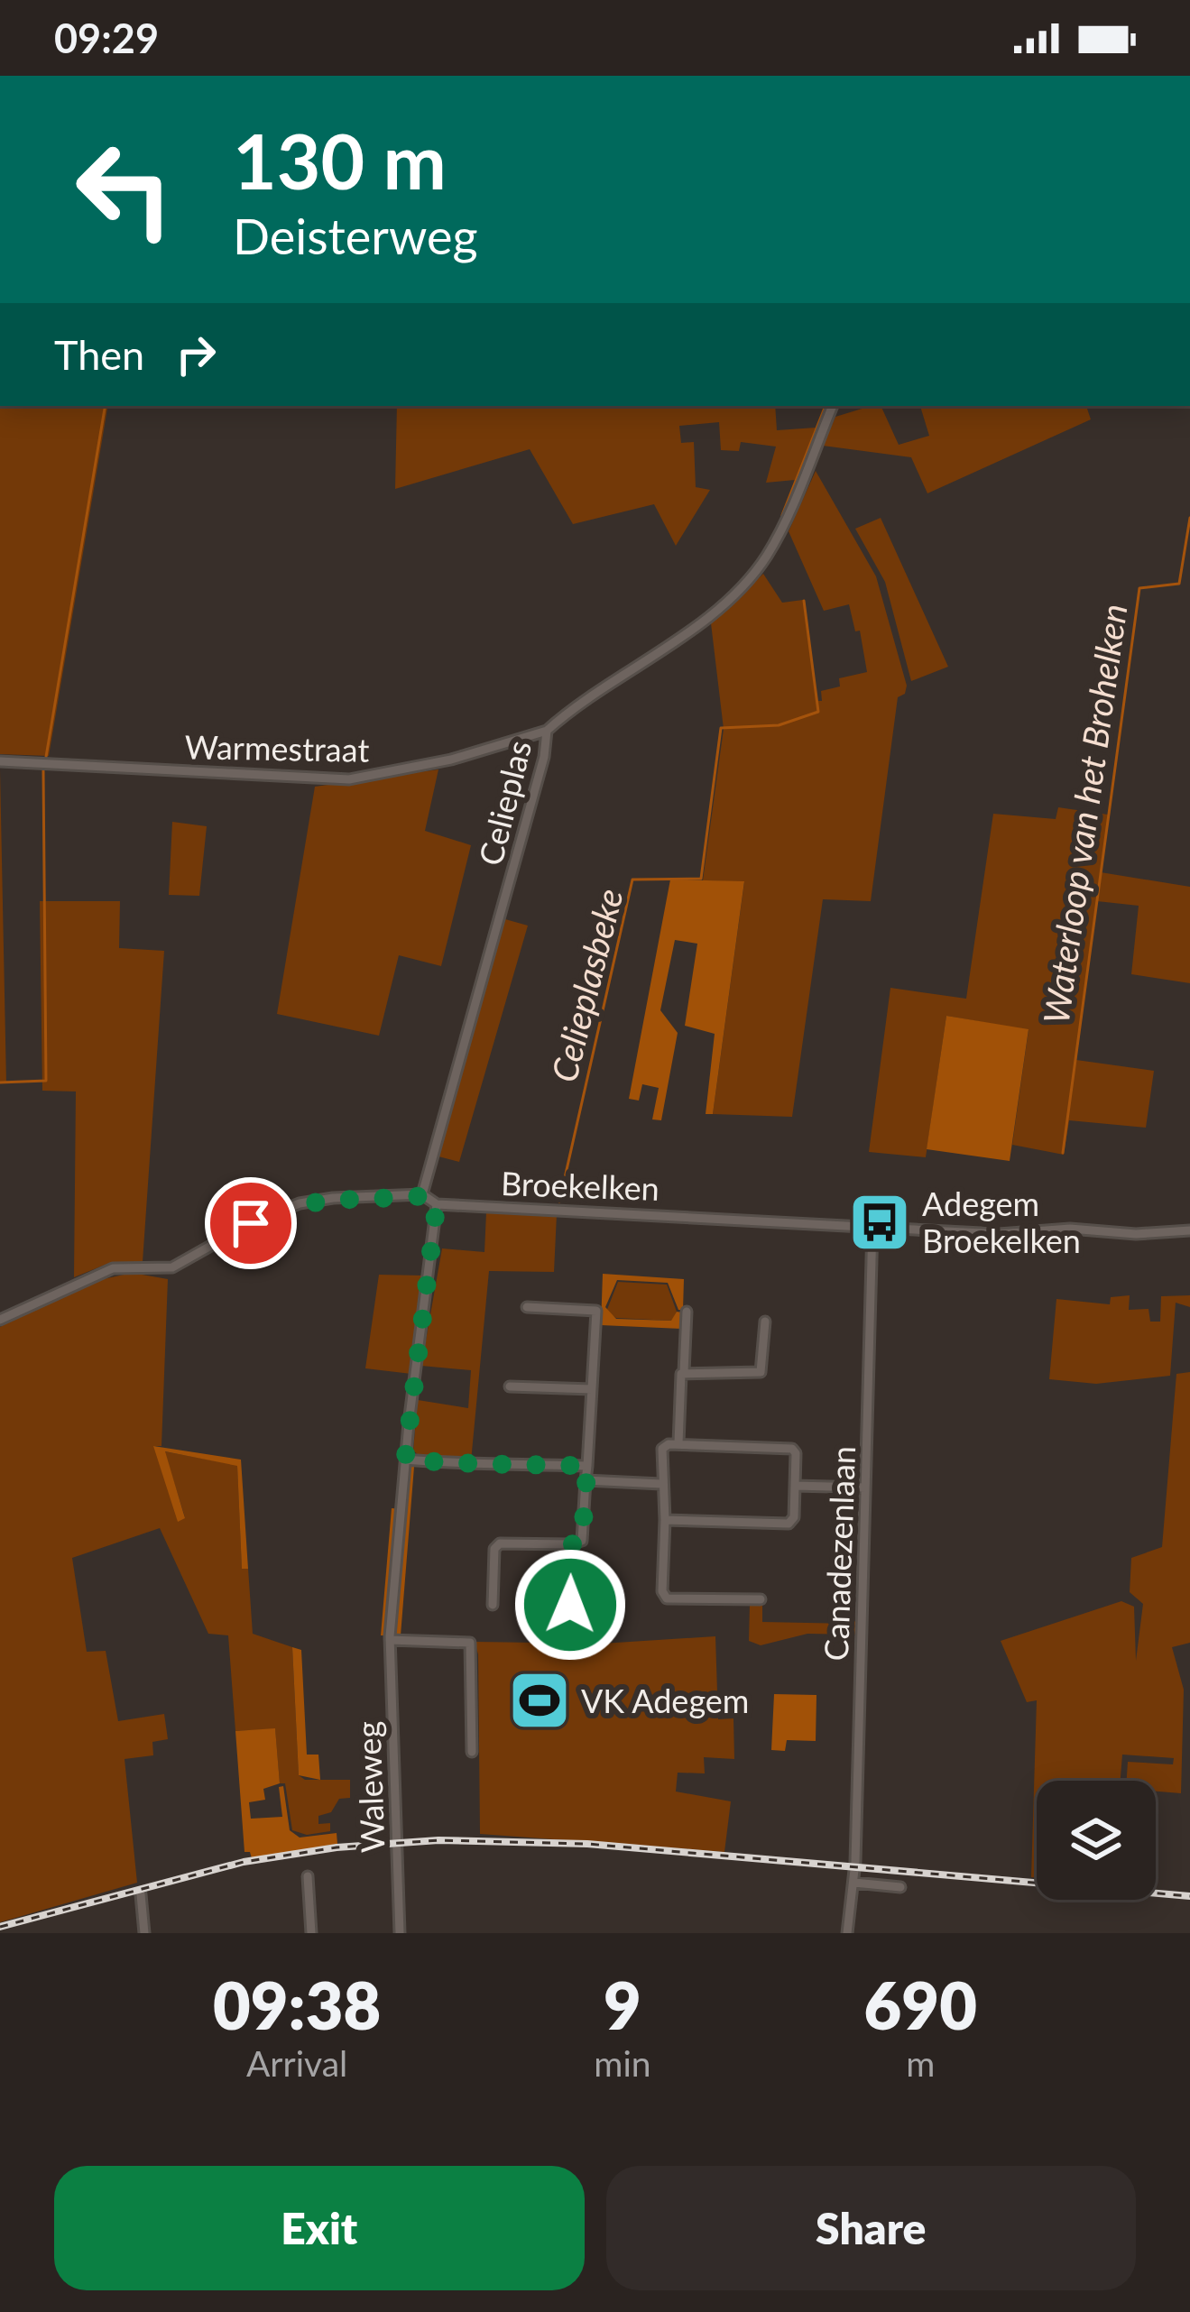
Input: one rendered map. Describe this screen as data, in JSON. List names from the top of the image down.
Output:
{
  "streets": {
    "street": [
      "Warmestraat",
      "Celieplas",
      "Broekelken",
      "Canadezenlaan",
      "Waleweg"
    ]
  },
  "crossings": [
    ["Warmestraat", "Celieplas"],
    ["Broekelken", "Canadezenlaan"],
    ["Broekelken", "Waleweg"]
  ],
  "water": ["Waterloop van het Brohelken", "Celieplasbeke"],
  "places": {
    "bus stop": ["Adegem Broekelken"],
    "sports": ["VK Adegem"]
  },
  "page": {
    "status": "09:29",
    "turn": ["130 m", "Deisterweg"],
    "then": "Then",
    "eta": [
      "09:38",
      "Arrival",
      "9",
      "min",
      "690",
      "m"
    ],
    "buttons": ["Exit", "Share"]
  }
}
